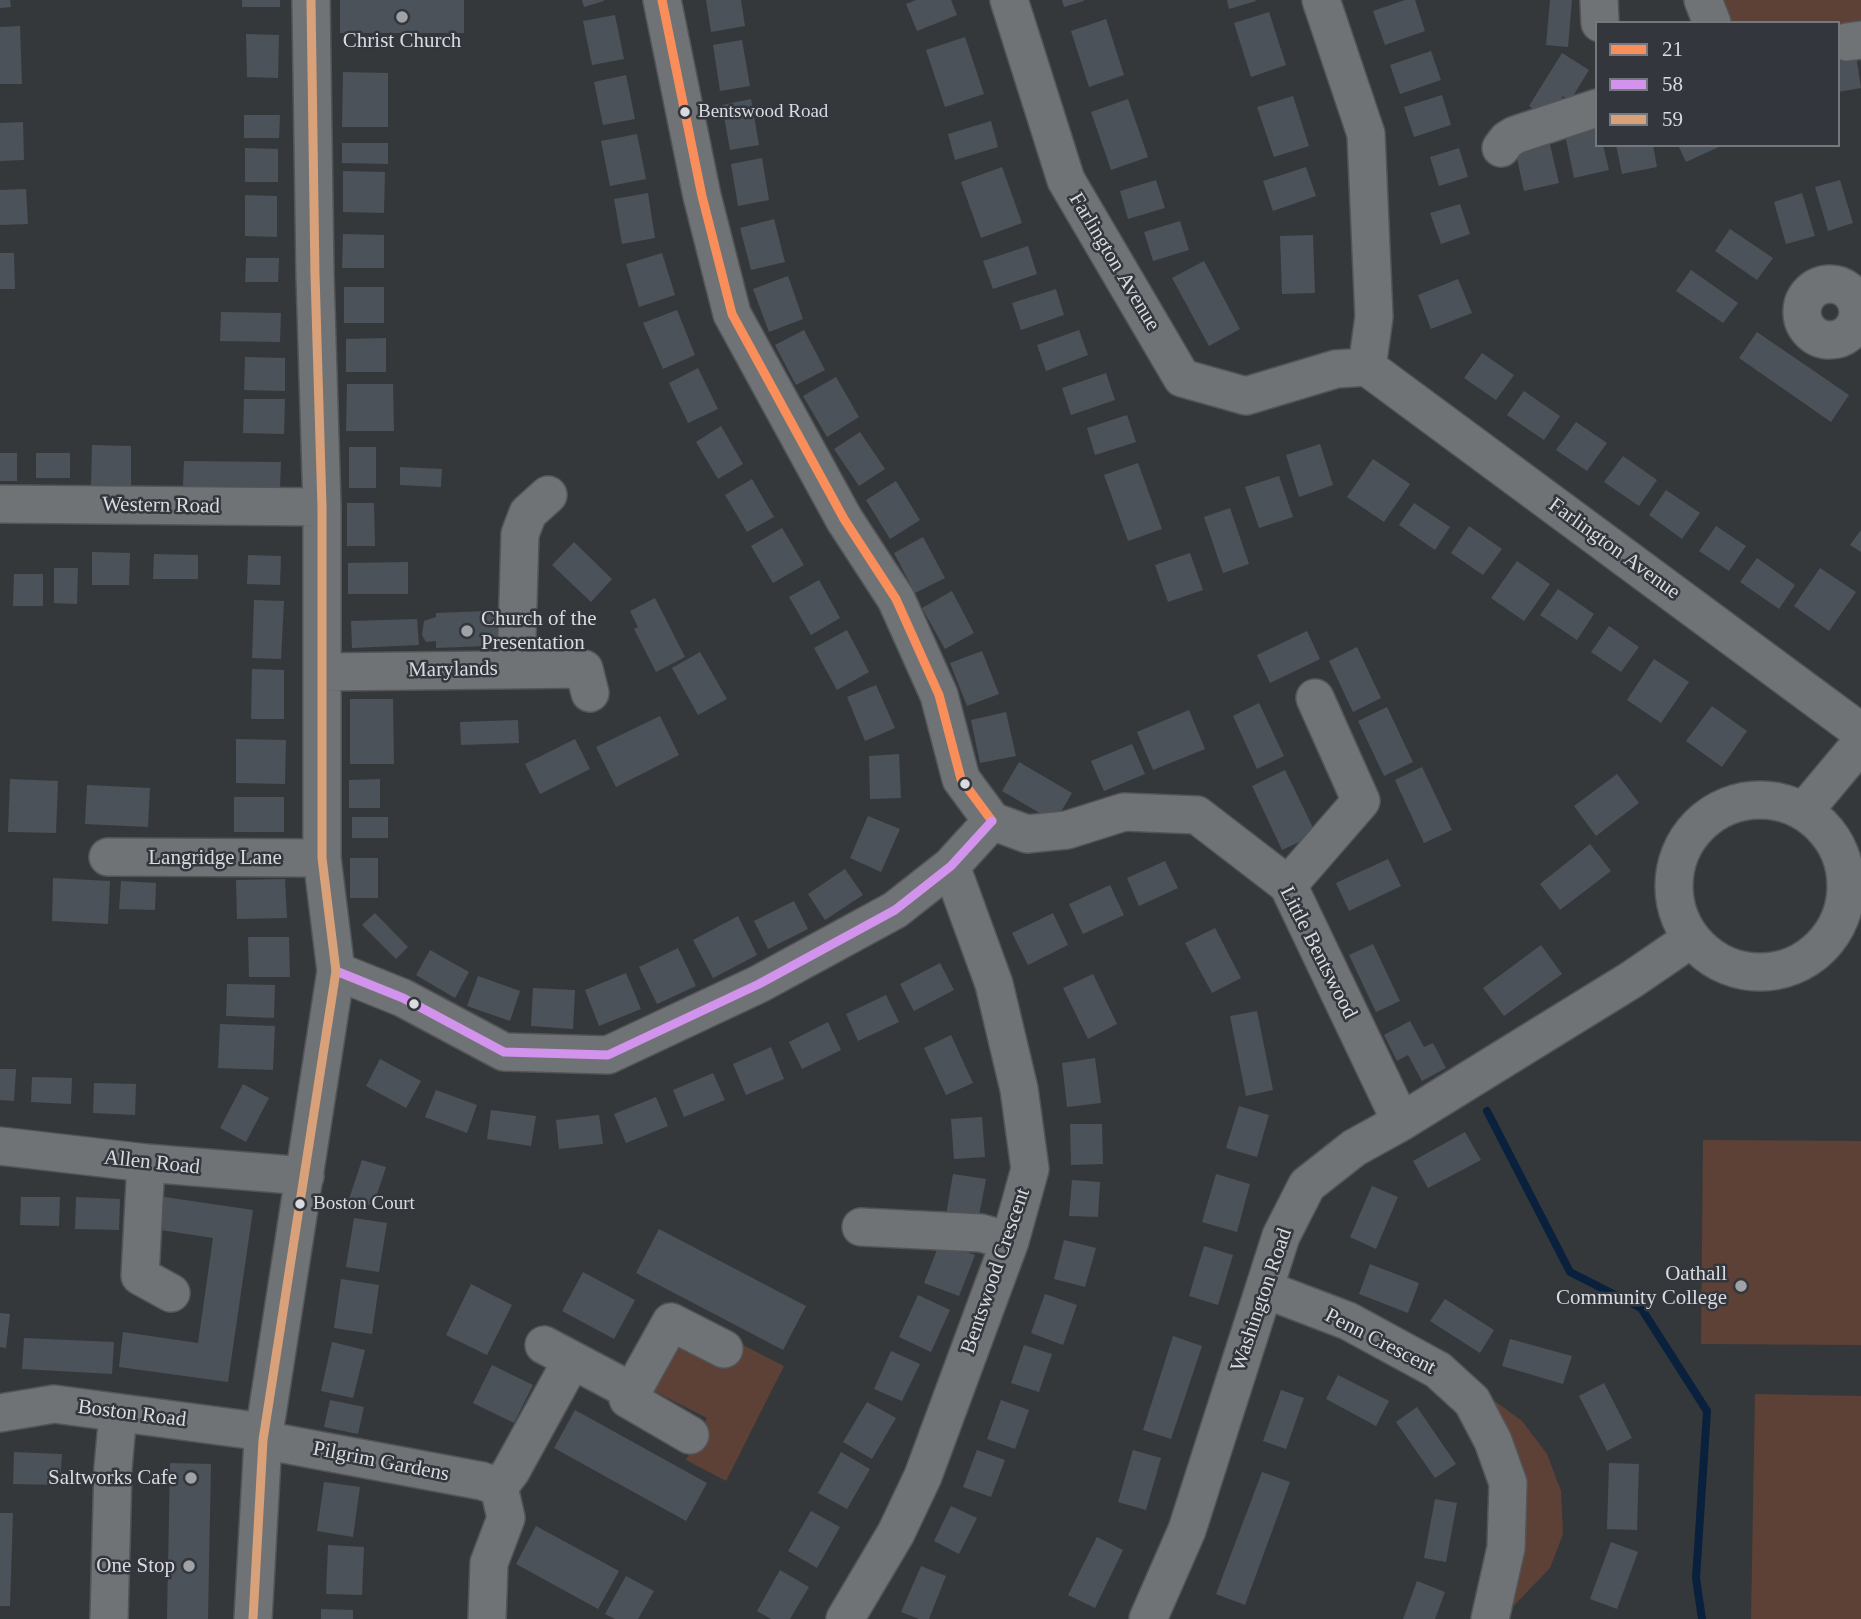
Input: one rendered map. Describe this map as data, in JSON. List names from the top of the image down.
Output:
{
  "streets": {
    "street": [
      "Farlington Avenue",
      "Western Road",
      "Marylands",
      "Langridge Lane",
      "Little Bentswood",
      "Allen Road",
      "Bentswood Crescent",
      "Washington Road",
      "Penn Crescent",
      "Boston Road",
      "Pilgrim Gardens"
    ]
  },
  "crossings": [
    ["Little Bentswood", "Washington Road"],
    ["Washington Road", "Penn Crescent"],
    ["Boston Road", "Pilgrim Gardens"]
  ],
  "places": [
    "Christ Church",
    "Bentswood Road",
    "Church of the Presentation",
    "Boston Court",
    "Oathall Community College",
    "Saltworks Cafe",
    "One Stop"
  ],
  "lines": ["transit line 21", "transit line 59", "transit line 58"],
  "legend": ["21", "58", "59"]
}
